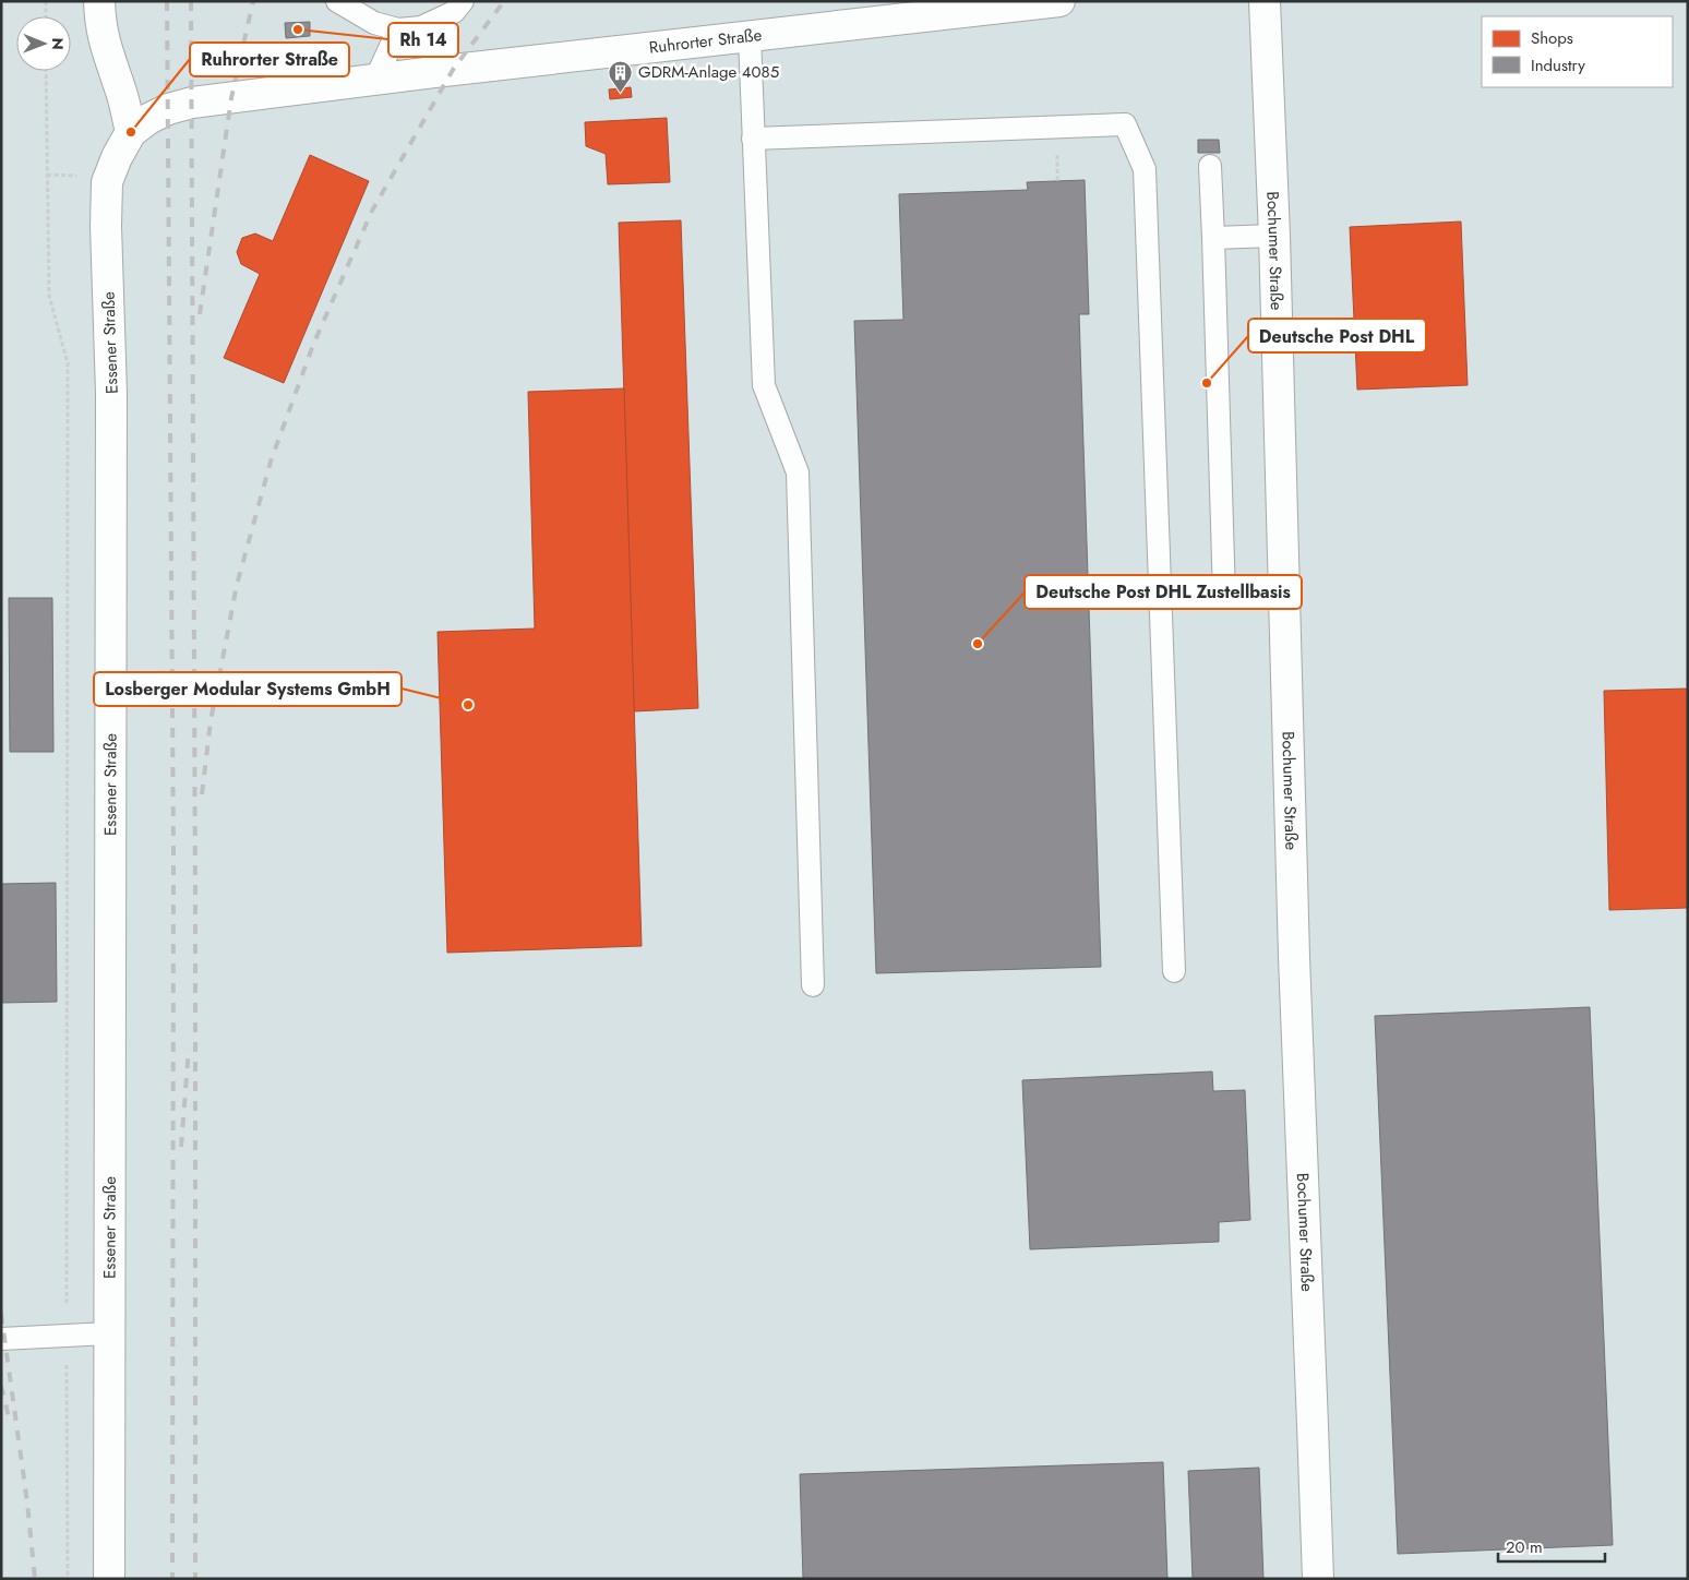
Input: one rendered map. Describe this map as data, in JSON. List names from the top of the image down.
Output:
{
  "streets": {
    "street": ["Ruhrorter Straße", "Bochumer Straße", "Essener Straße"]
  },
  "crossings": [
    ["Ruhrorter Straße", "Essener Straße"]
  ],
  "places": {
    "other": [
      "Rh 14",
      "Ruhrorter Straße",
      "Deutsche Post DHL",
      "Deutsche Post DHL Zustellbasis",
      "Losberger Modular Systems GmbH"
    ],
    "building": ["GDRM-Anlage 4085"]
  },
  "legend": ["Shops", "Industry"],
  "scale_bar": "20 m",
  "north": "right"
}
